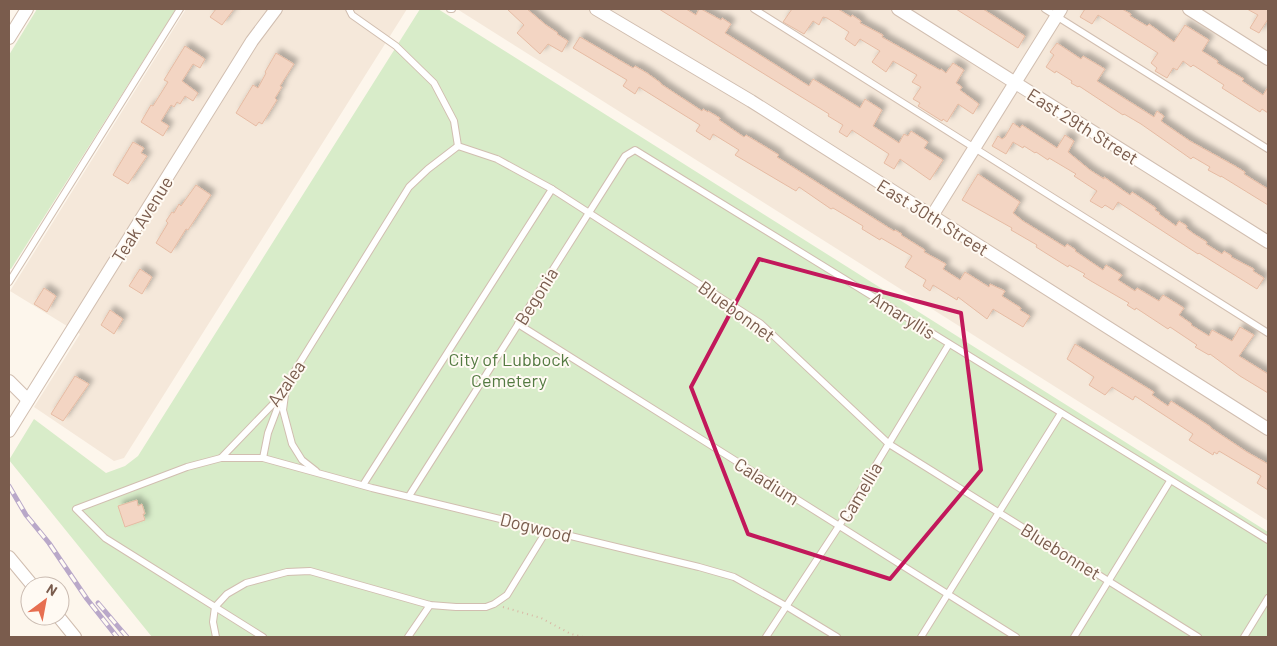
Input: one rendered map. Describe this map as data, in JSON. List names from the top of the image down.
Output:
{
  "streets": {
    "street": ["East 29th Street", "East 30th Street", "Teak Avenue"],
    "lane": [
      "Begonia",
      "Bluebonnet",
      "Amaryllis",
      "Azalea",
      "Caladium",
      "Camellia",
      "Dogwood"
    ]
  },
  "crossings": [
    ["Begonia", "Bluebonnet"],
    ["Begonia", "Amaryllis"],
    ["Begonia", "Caladium"],
    ["Begonia", "Dogwood"],
    ["Bluebonnet", "Azalea"],
    ["Bluebonnet", "Camellia"],
    ["Amaryllis", "Camellia"],
    ["Azalea", "Dogwood"],
    ["Caladium", "Camellia"],
    ["Camellia", "Dogwood"]
  ],
  "parks": ["City of Lubbock Cemetery"],
  "north": "top right"
}
